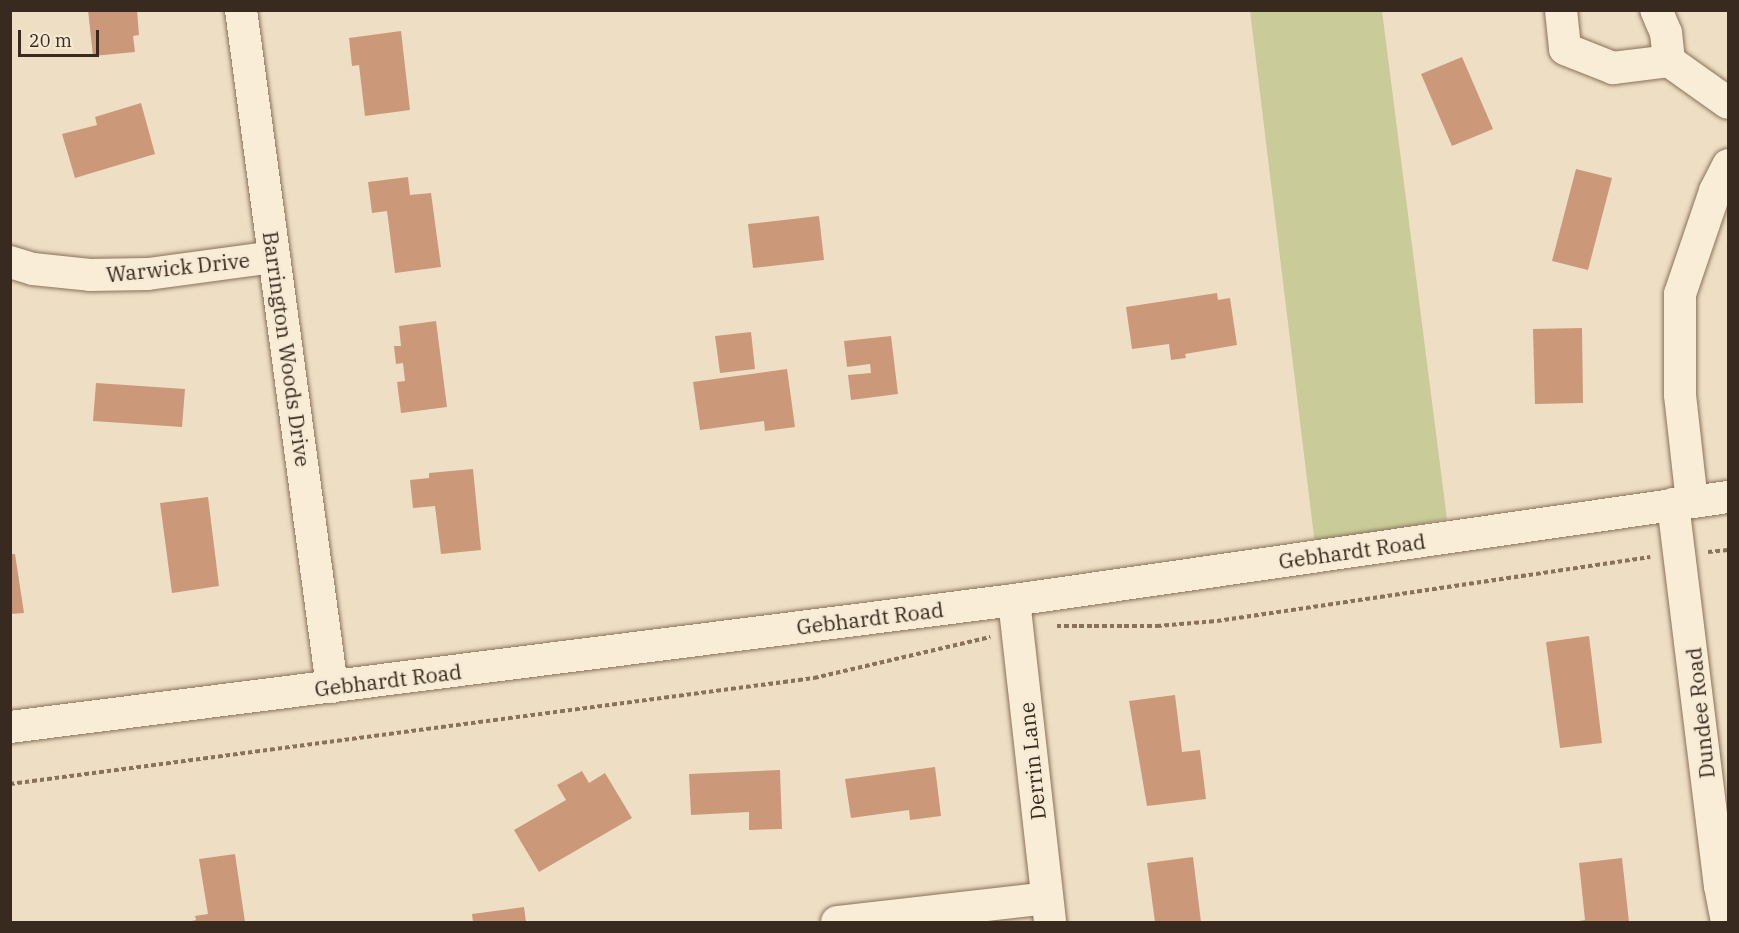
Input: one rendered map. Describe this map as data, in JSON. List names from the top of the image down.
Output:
{
  "streets": {
    "street": [
      "Warwick Drive",
      "Barrington Woods Drive",
      "Gebhardt Road",
      "Dundee Road",
      "Derrin Lane"
    ]
  },
  "crossings": [
    ["Warwick Drive", "Barrington Woods Drive"],
    ["Barrington Woods Drive", "Gebhardt Road"],
    ["Gebhardt Road", "Dundee Road"],
    ["Gebhardt Road", "Derrin Lane"]
  ],
  "scale_bar": "20 m"
}
